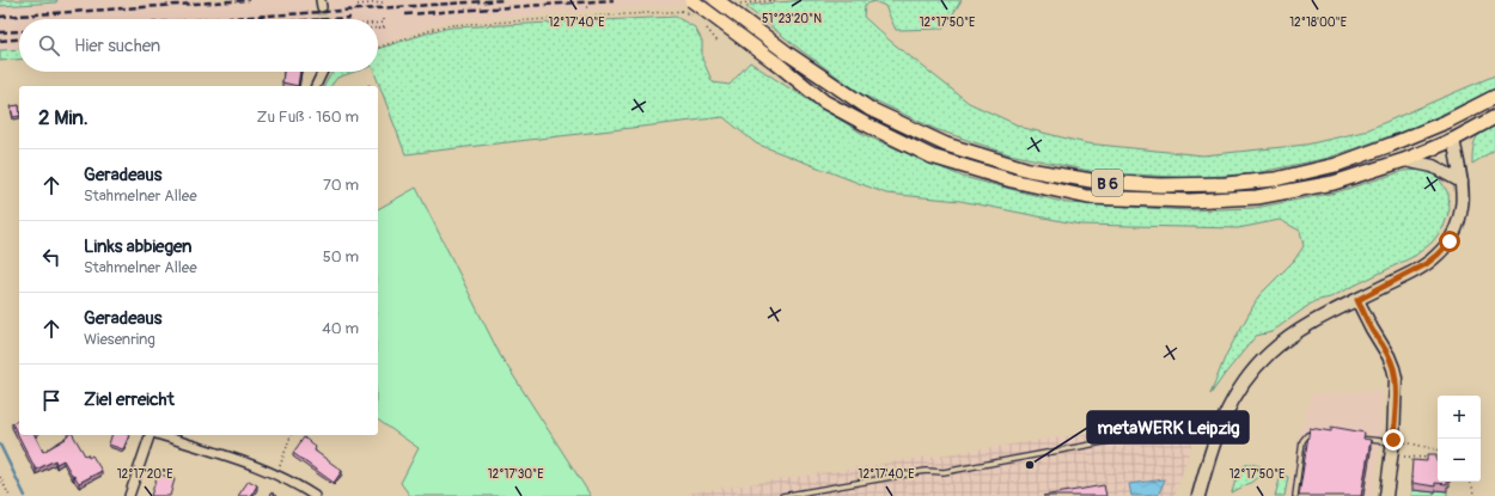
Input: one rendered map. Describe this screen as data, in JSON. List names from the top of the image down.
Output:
{
  "streets": {
    "main road": ["B 6"]
  },
  "places": ["metaWERK Leipzig"],
  "page": {
    "search": "Hier suchen",
    "heading": ["2 Min.", "Zu Fuß · 160 m"],
    "list": [
      ["Geradeaus", "Stahmelner Allee", "70 m"],
      ["Links abbiegen", "Stahmelner Allee", "50 m"],
      ["Geradeaus", "Wiesenring", "40 m"],
      "Ziel erreicht"
    ],
    "map_buttons": ["+", "−"]
  },
  "coordinates": [
    "51°23'20\"N",
    "12°17'40\"E",
    "12°17'50\"E",
    "12°18'00\"E",
    "12°17'20\"E",
    "12°17'30\"E"
  ]
}
